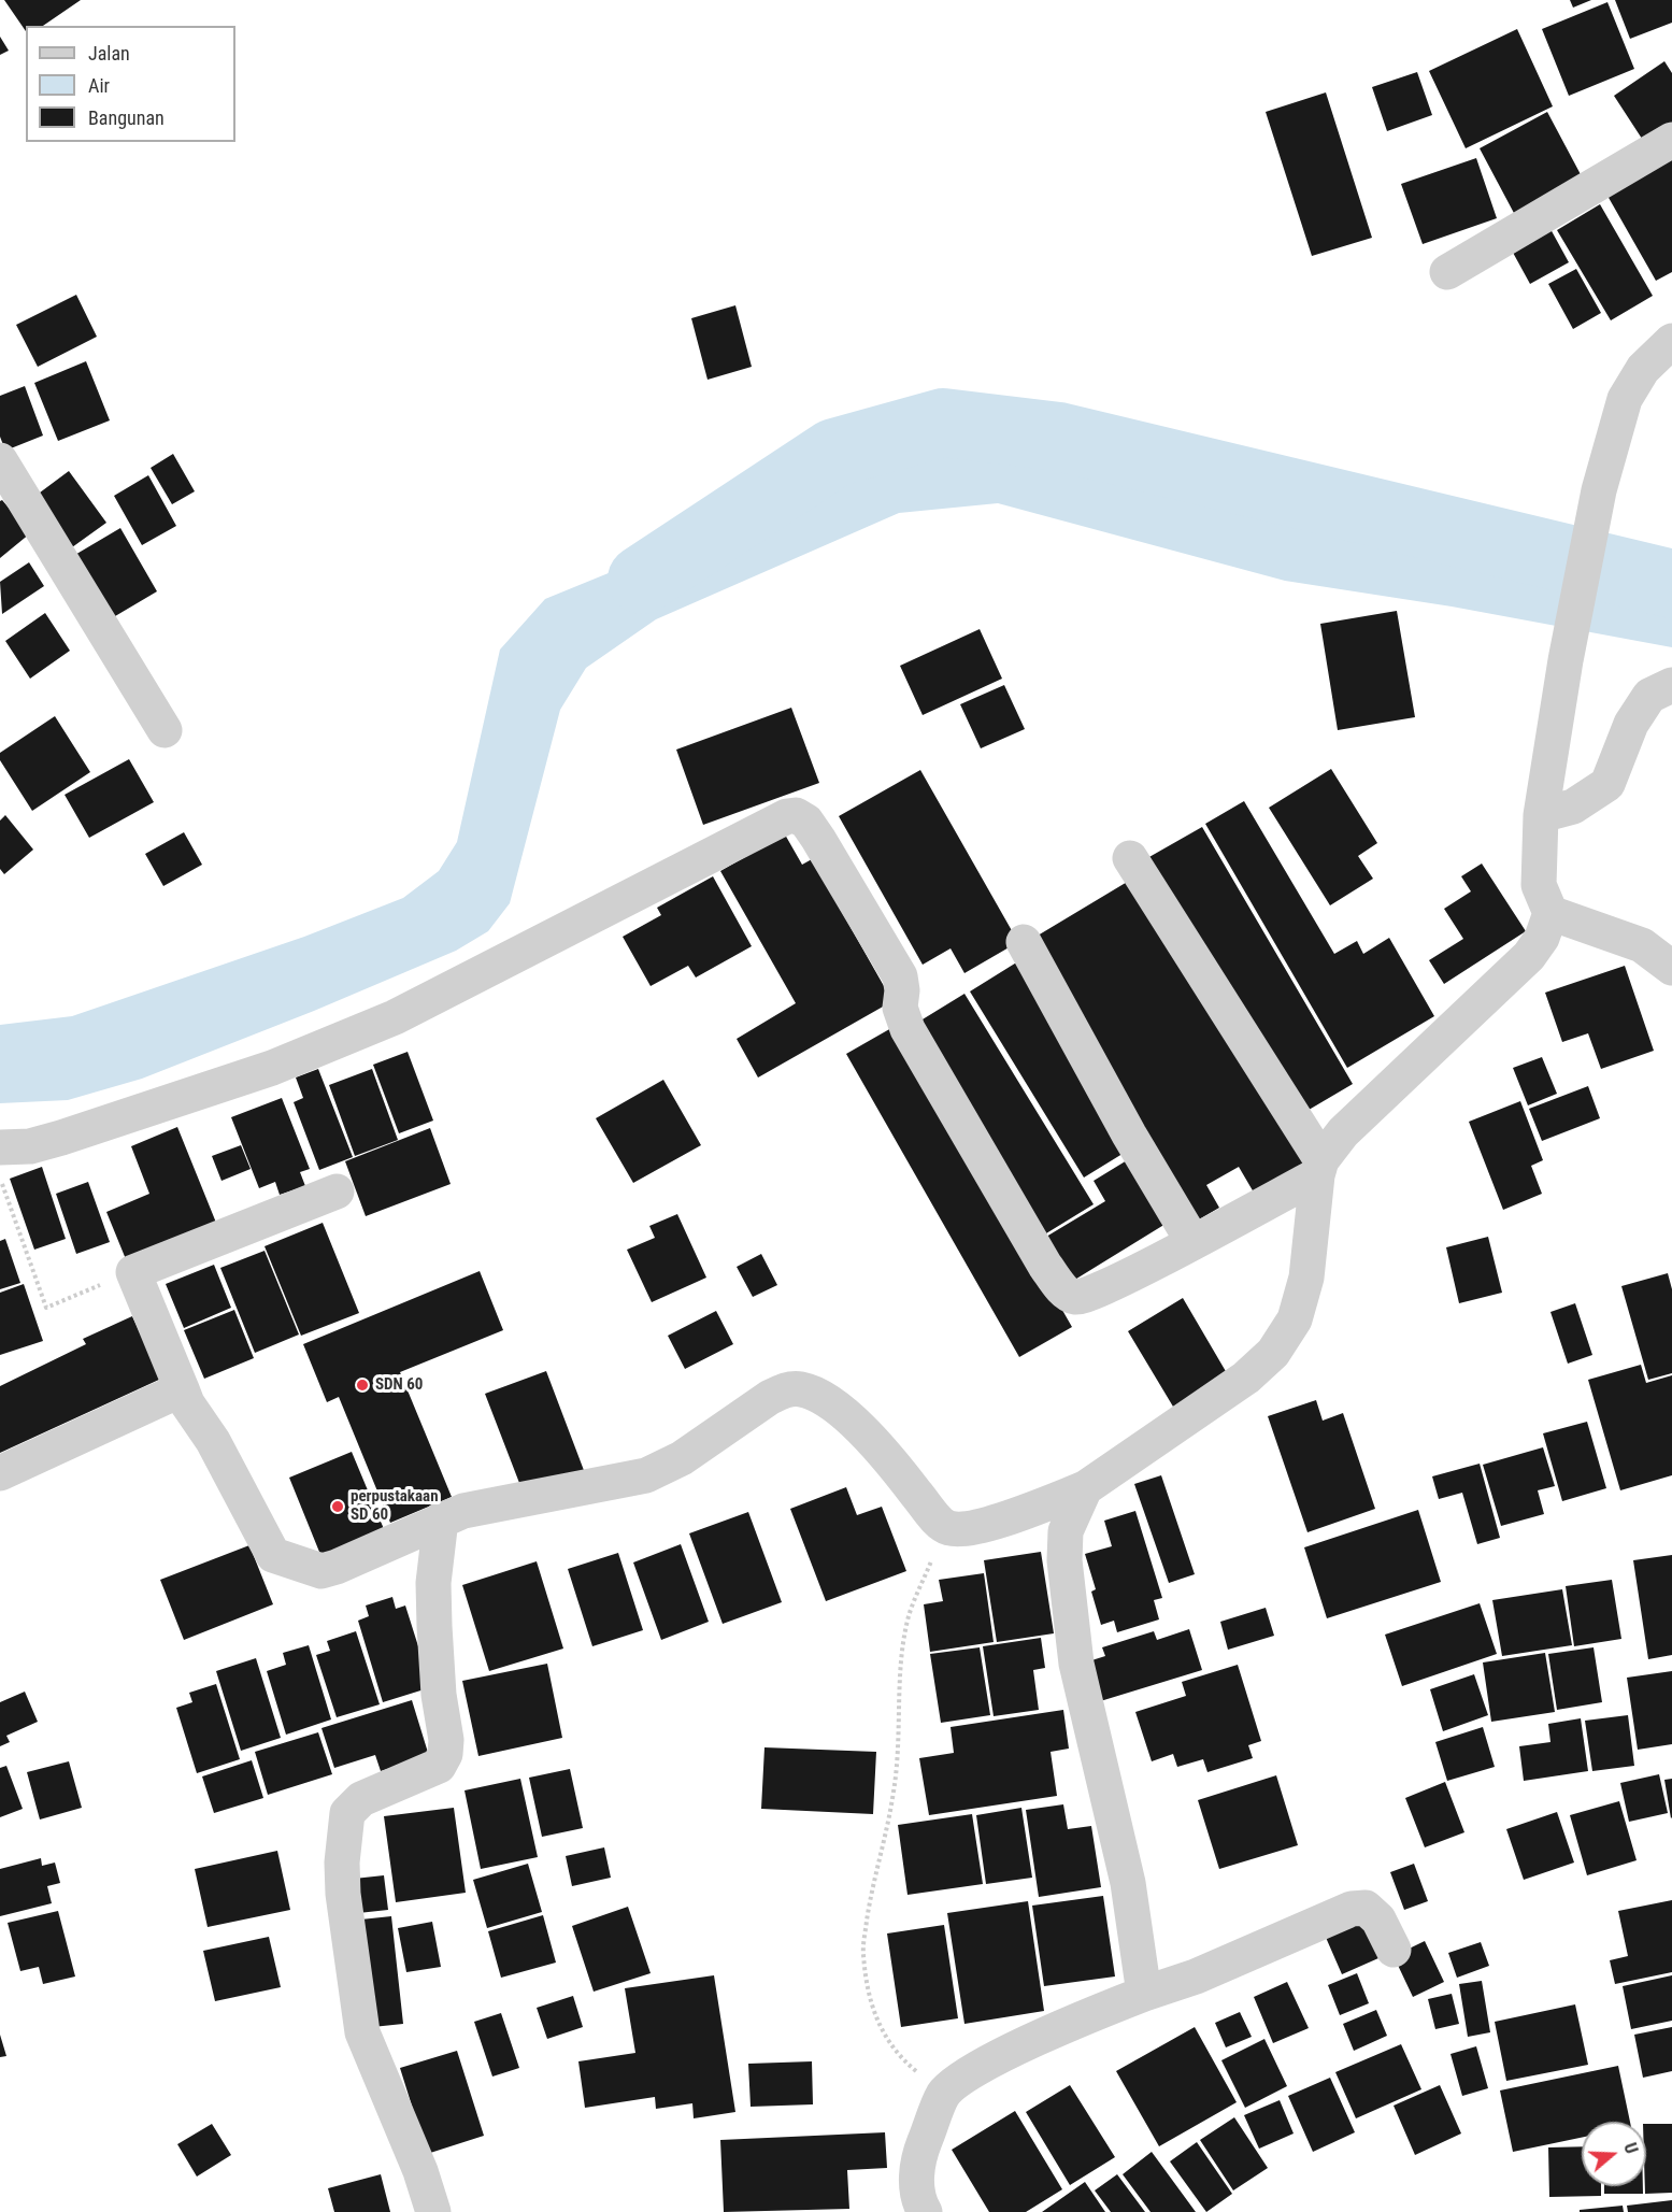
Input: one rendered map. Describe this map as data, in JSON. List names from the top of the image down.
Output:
{
  "places": ["SDN 60", "perpustakaan SD 60"],
  "legend": ["Jalan", "Air", "Bangunan"],
  "north": "right"
}
